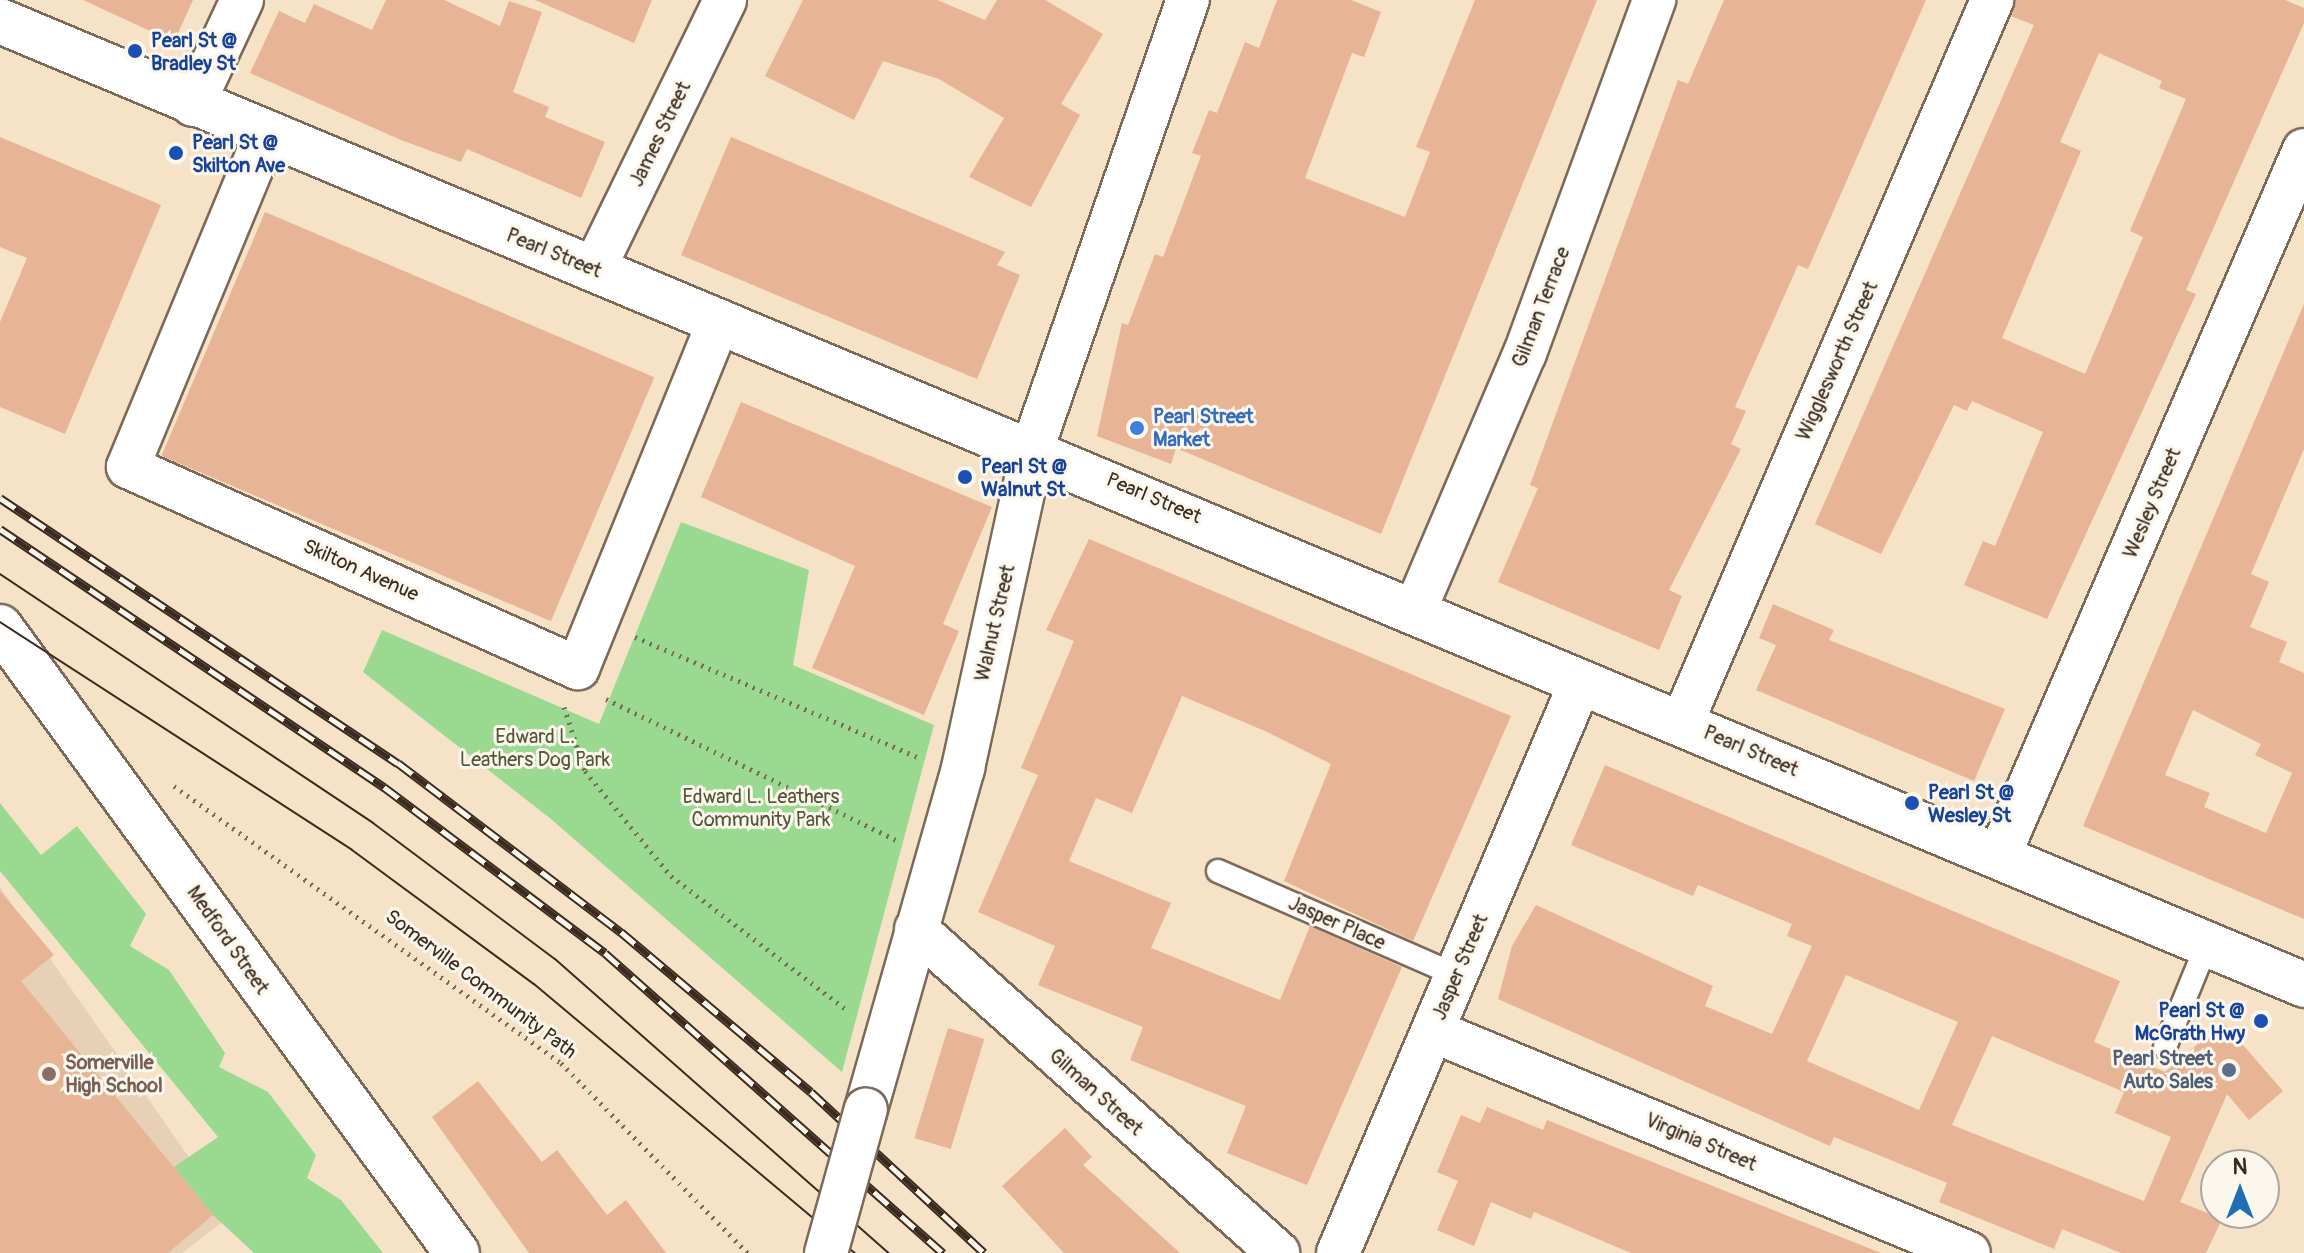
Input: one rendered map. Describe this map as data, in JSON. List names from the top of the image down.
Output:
{
  "streets": {
    "street": [
      "James Street",
      "Pearl Street",
      "Gilman Terrace",
      "Wigglesworth Street",
      "Wesley Street",
      "Skilton Avenue",
      "Walnut Street",
      "Medford Street",
      "Jasper Street",
      "Gilman Street",
      "Virginia Street"
    ],
    "lane": ["Jasper Place"],
    "path": ["Somerville Community Path"]
  },
  "crossings": [
    ["James Street", "Pearl Street"],
    ["Pearl Street", "Gilman Terrace"],
    ["Pearl Street", "Wigglesworth Street"],
    ["Pearl Street", "Wesley Street"],
    ["Pearl Street", "Skilton Avenue"],
    ["Pearl Street", "Walnut Street"],
    ["Pearl Street", "Jasper Street"],
    ["Walnut Street", "Gilman Street"],
    ["Jasper Place", "Jasper Street"],
    ["Jasper Street", "Virginia Street"]
  ],
  "parks": ["Edward L. Leathers Dog Park", "Edward L. Leathers Community Park"],
  "places": [
    "Pearl St @ Bradley St",
    "Pearl St @ Skilton Ave",
    "Pearl Street Market",
    "Pearl St @ Walnut St",
    "Pearl St @ Wesley St",
    "Pearl St @ McGrath Hwy",
    "Pearl Street Auto Sales",
    "Somerville High School"
  ],
  "north": "top"
}
